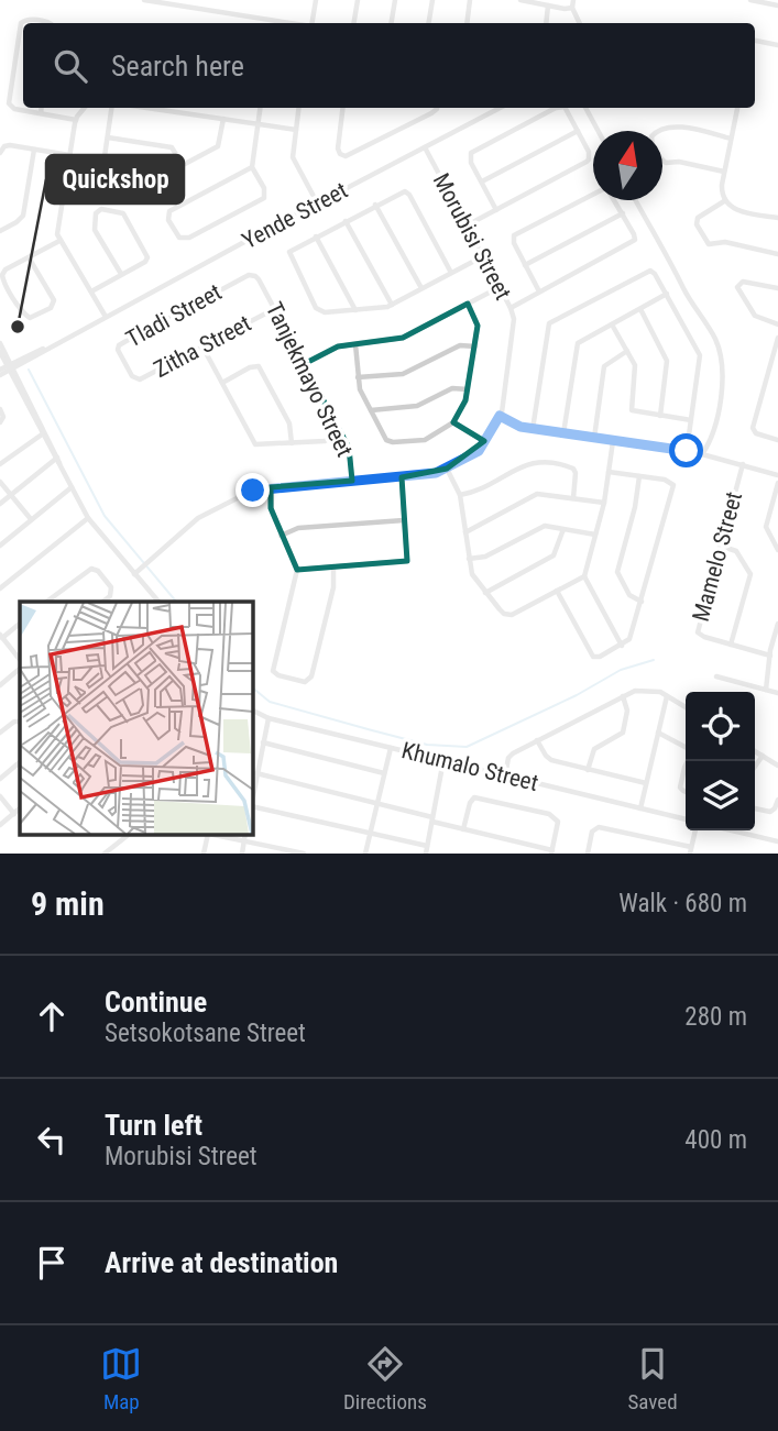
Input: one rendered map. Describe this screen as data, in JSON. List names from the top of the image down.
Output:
{
  "streets": {
    "street": [
      "Yende Street",
      "Morubisi Street",
      "Tladi Street",
      "Zitha Street",
      "Tanjekmayo Street",
      "Mamelo Street",
      "Khumalo Street"
    ]
  },
  "crossings": [
    ["Yende Street", "Morubisi Street"],
    ["Morubisi Street", "Tanjekmayo Street"],
    ["Tladi Street", "Zitha Street"],
    ["Tladi Street", "Tanjekmayo Street"],
    ["Zitha Street", "Tanjekmayo Street"]
  ],
  "places": ["Quickshop"],
  "north": "top",
  "page": {
    "search": "Search here",
    "heading": ["9 min", "Walk · 680 m"],
    "list": [
      ["Continue", "Setsokotsane Street", "280 m"],
      ["Turn left", "Morubisi Street", "400 m"],
      "Arrive at destination"
    ],
    "nav": ["Map", "Directions", "Saved"]
  }
}
